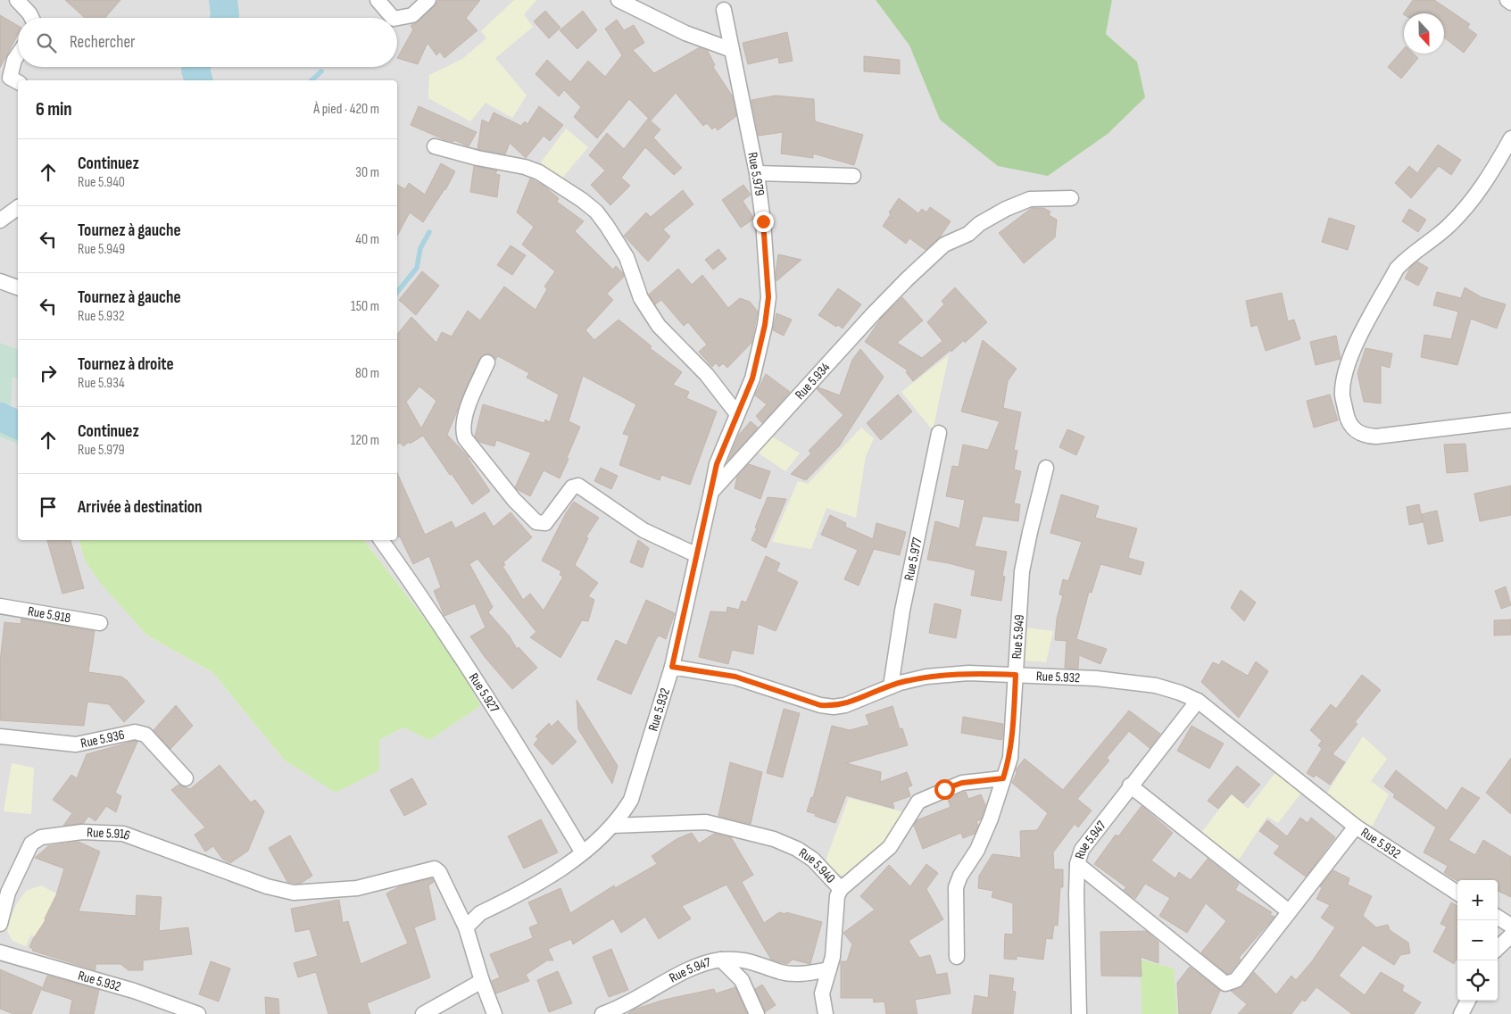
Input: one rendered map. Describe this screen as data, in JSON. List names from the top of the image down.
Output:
{
  "streets": {
    "street": [
      "Rue 5.979",
      "Rue 5.934",
      "Rue 5.977",
      "Rue 5.918",
      "Rue 5.949",
      "Rue 5.932",
      "Rue 5.927",
      "Rue 5.936",
      "Rue 5.916",
      "Rue 5.947",
      "Rue 5.940"
    ]
  },
  "crossings": [
    ["Rue 5.979", "Rue 5.934"],
    ["Rue 5.934", "Rue 5.932"],
    ["Rue 5.977", "Rue 5.932"],
    ["Rue 5.949", "Rue 5.932"],
    ["Rue 5.949", "Rue 5.940"],
    ["Rue 5.932", "Rue 5.927"],
    ["Rue 5.932", "Rue 5.916"],
    ["Rue 5.932", "Rue 5.947"],
    ["Rue 5.932", "Rue 5.940"]
  ],
  "north": "bottom",
  "page": {
    "search": "Rechercher",
    "heading": ["6 min", "À pied · 420 m"],
    "list": [
      ["Continuez", "Rue 5.940", "30 m"],
      ["Tournez à gauche", "Rue 5.949", "40 m"],
      ["Tournez à gauche", "Rue 5.932", "150 m"],
      ["Tournez à droite", "Rue 5.934", "80 m"],
      ["Continuez", "Rue 5.979", "120 m"],
      "Arrivée à destination"
    ],
    "map_buttons": ["+", "−"]
  }
}
